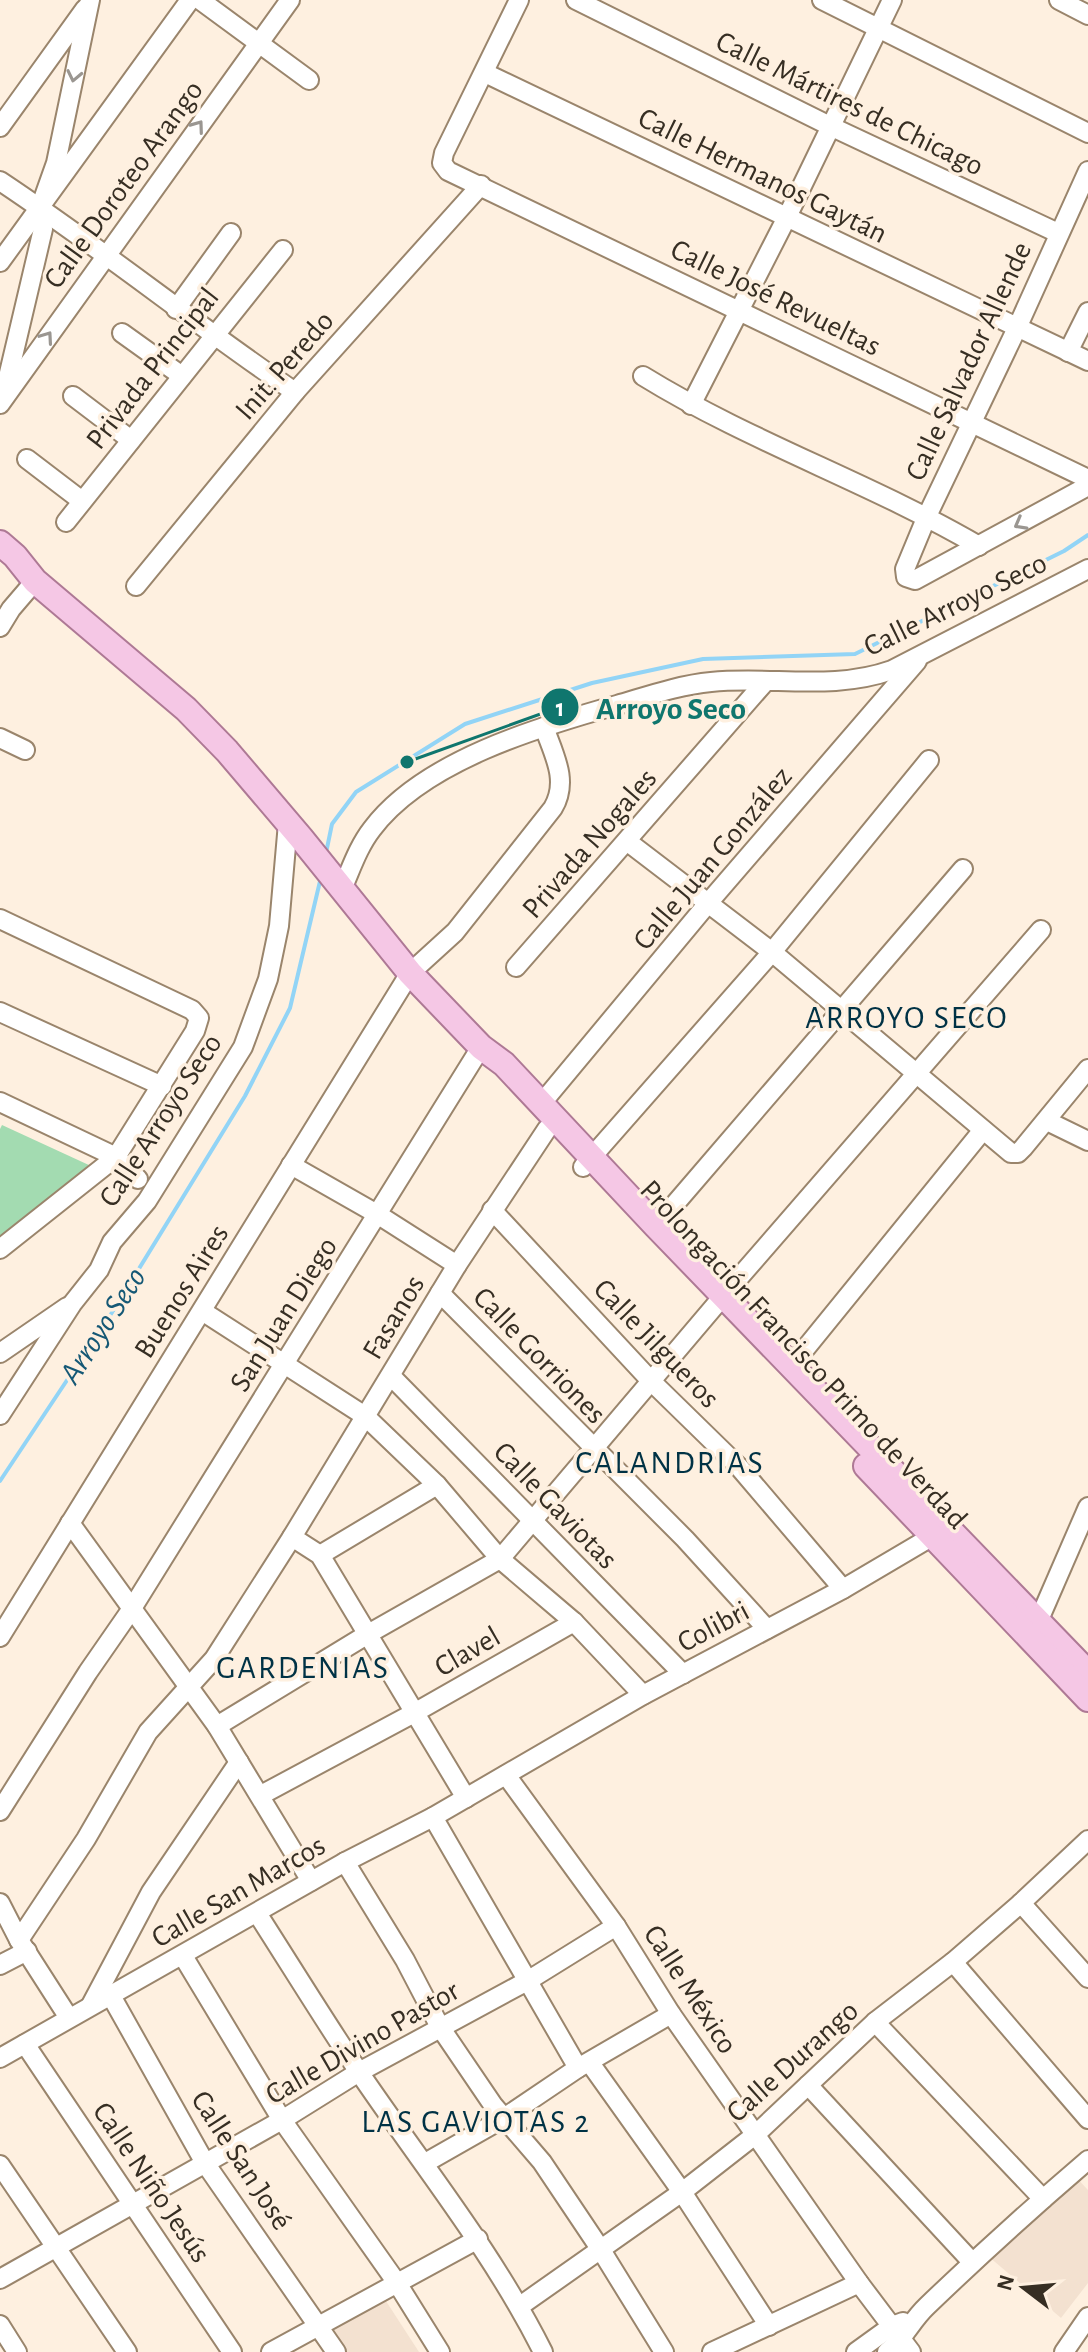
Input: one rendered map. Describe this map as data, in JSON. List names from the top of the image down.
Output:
{
  "streets": {
    "main road": ["Prolongación Francisco Primo de Verdad"],
    "street": [
      "Calle Mártires de Chicago",
      "Calle Hermanos Gaytán",
      "Calle Doroteo Arango",
      "Calle José Revueltas",
      "Calle Salvador Allende",
      "Init. Peredo",
      "Privada Principal",
      "Calle Arroyo Seco",
      "Privada Nogales",
      "Calle Juan González",
      "Buenos Aires",
      "San Juan Diego",
      "Fasanos",
      "Calle Jilgueros",
      "Calle Gorriones",
      "Calle Gaviotas",
      "Colibri",
      "Clavel",
      "Calle San Marcos",
      "Calle México",
      "Calle Divino Pastor",
      "Calle Durango",
      "Calle San José",
      "Calle Niño Jesús"
    ]
  },
  "crossings": [
    ["Calle Mártires de Chicago", "Calle Salvador Allende"],
    ["Calle Hermanos Gaytán", "Calle José Revueltas"],
    ["Calle Hermanos Gaytán", "Calle Salvador Allende"],
    ["Calle José Revueltas", "Calle Salvador Allende"],
    ["Calle José Revueltas", "Init. Peredo"],
    ["Calle Salvador Allende", "Calle Arroyo Seco"],
    ["Calle Arroyo Seco", "Privada Nogales"],
    ["Calle Arroyo Seco", "Calle Juan González"],
    ["Calle Arroyo Seco", "Buenos Aires"],
    ["Calle Arroyo Seco", "Prolongación Francisco Primo de Verdad"],
    ["Calle Juan González", "Prolongación Francisco Primo de Verdad"],
    ["Buenos Aires", "Prolongación Francisco Primo de Verdad"],
    ["San Juan Diego", "Prolongación Francisco Primo de Verdad"],
    ["Fasanos", "Calle Jilgueros"],
    ["Fasanos", "Prolongación Francisco Primo de Verdad"],
    ["Fasanos", "Calle Gorriones"],
    ["Fasanos", "Calle Gaviotas"],
    ["Calle Jilgueros", "Colibri"],
    ["Prolongación Francisco Primo de Verdad", "Colibri"],
    ["Calle Gorriones", "Colibri"],
    ["Calle Gaviotas", "Colibri"],
    ["Colibri", "Calle San Marcos"],
    ["Colibri", "Calle México"],
    ["Calle San Marcos", "Calle México"],
    ["Calle San Marcos", "Calle San José"],
    ["Calle San Marcos", "Calle Niño Jesús"],
    ["Calle México", "Calle Divino Pastor"],
    ["Calle México", "Calle Durango"],
    ["Calle Divino Pastor", "Calle San José"],
    ["Calle Divino Pastor", "Calle Niño Jesús"]
  ],
  "districts": [
    "ARROYO SECO",
    "CALANDRIAS",
    "GARDENIAS",
    "LAS GAVIOTAS 2"
  ],
  "water": ["Arroyo Seco"],
  "places": ["Arroyo Seco"],
  "north": "left"
}
